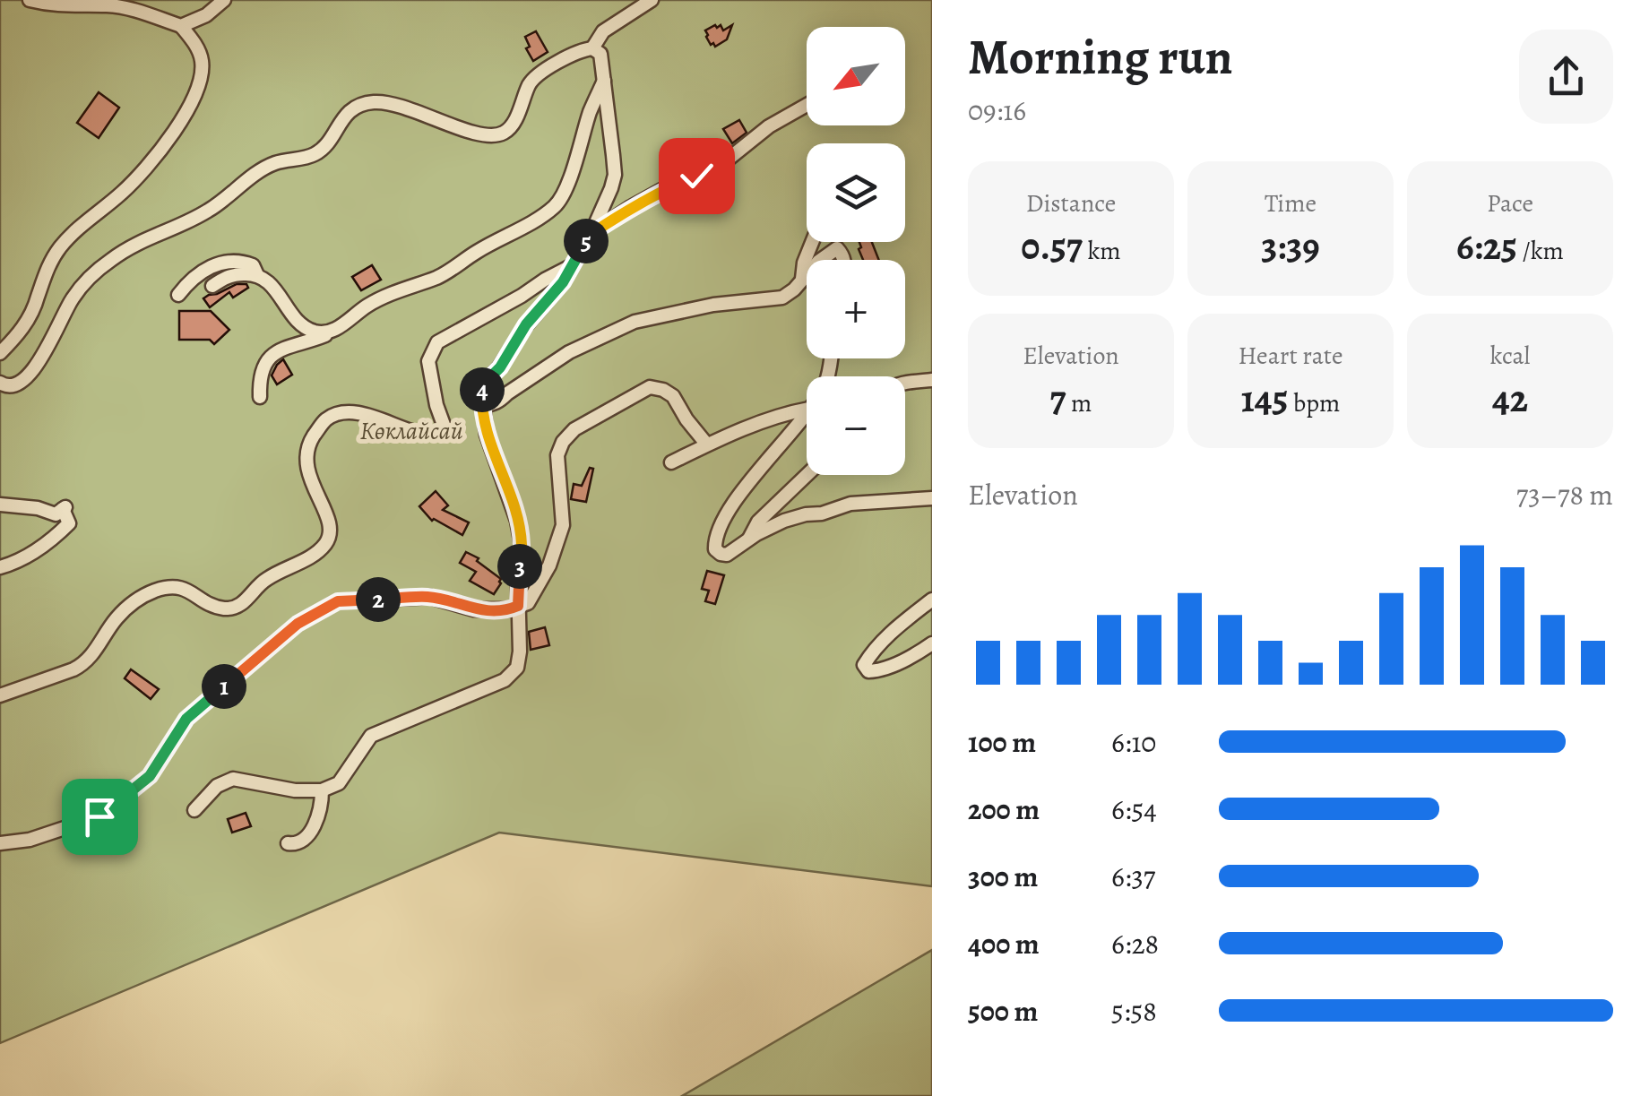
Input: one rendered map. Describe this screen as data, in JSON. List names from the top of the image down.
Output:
{
  "parks": ["Көклайсай"],
  "north": "bottom left",
  "page": {
    "heading": ["Morning run", "09:16"],
    "map_buttons": ["+", "−"],
    "stats": [
      ["Distance", "0.57 km"],
      ["Time", "3:39"],
      ["Pace", "6:25 /km"],
      ["Elevation", "7 m"],
      ["Heart rate", "145 bpm"],
      ["kcal", "42"]
    ],
    "pins": [
      "5",
      "4",
      "3",
      "2",
      "1"
    ],
    "chart": ["Elevation", "73–78 m"],
    "list": [
      {
        "name": "100 m",
        "note": "6:10"
      },
      {
        "name": "200 m",
        "note": "6:54"
      },
      {
        "name": "300 m",
        "note": "6:37"
      },
      {
        "name": "400 m",
        "note": "6:28"
      },
      {
        "name": "500 m",
        "note": "5:58"
      }
    ]
  }
}
